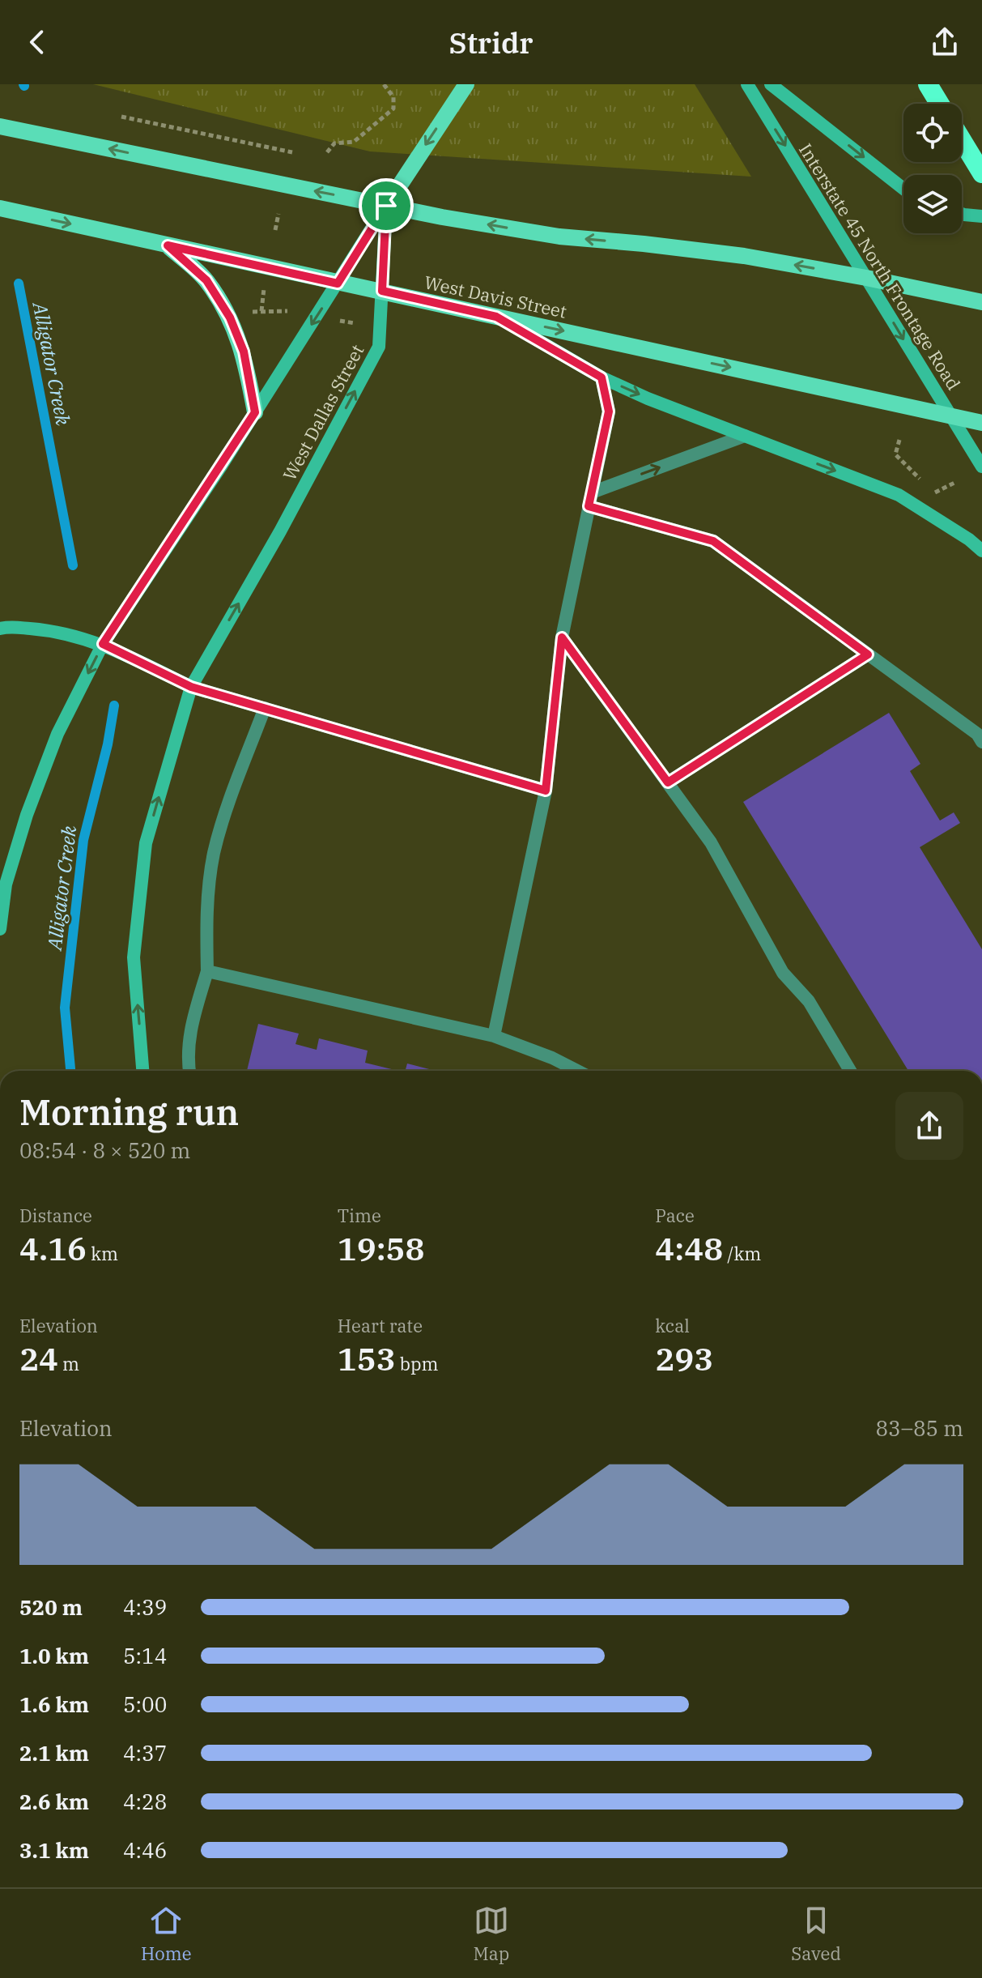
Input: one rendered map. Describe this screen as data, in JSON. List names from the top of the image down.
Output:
{
  "streets": {
    "main road": ["West Davis Street"],
    "street": ["Interstate 45 North Frontage Road", "West Dallas Street"]
  },
  "crossings": [
    ["Interstate 45 North Frontage Road", "West Davis Street"],
    ["West Davis Street", "West Dallas Street"]
  ],
  "water": ["Alligator Creek"],
  "page": {
    "header": "Stridr",
    "heading": ["Morning run", "08:54 · 8 × 520 m"],
    "stats": [
      ["Distance", "4.16 km"],
      ["Time", "19:58"],
      ["Pace", "4:48 /km"],
      ["Elevation", "24 m"],
      ["Heart rate", "153 bpm"],
      ["kcal", "293"]
    ],
    "chart": ["Elevation", "83–85 m"],
    "list": [
      {
        "name": "520 m",
        "note": "4:39"
      },
      {
        "name": "1.0 km",
        "note": "5:14"
      },
      {
        "name": "1.6 km",
        "note": "5:00"
      },
      {
        "name": "2.1 km",
        "note": "4:37"
      },
      {
        "name": "2.6 km",
        "note": "4:28"
      },
      {
        "name": "3.1 km",
        "note": "4:46"
      }
    ],
    "tabs": ["Home", "Map", "Saved"]
  }
}
